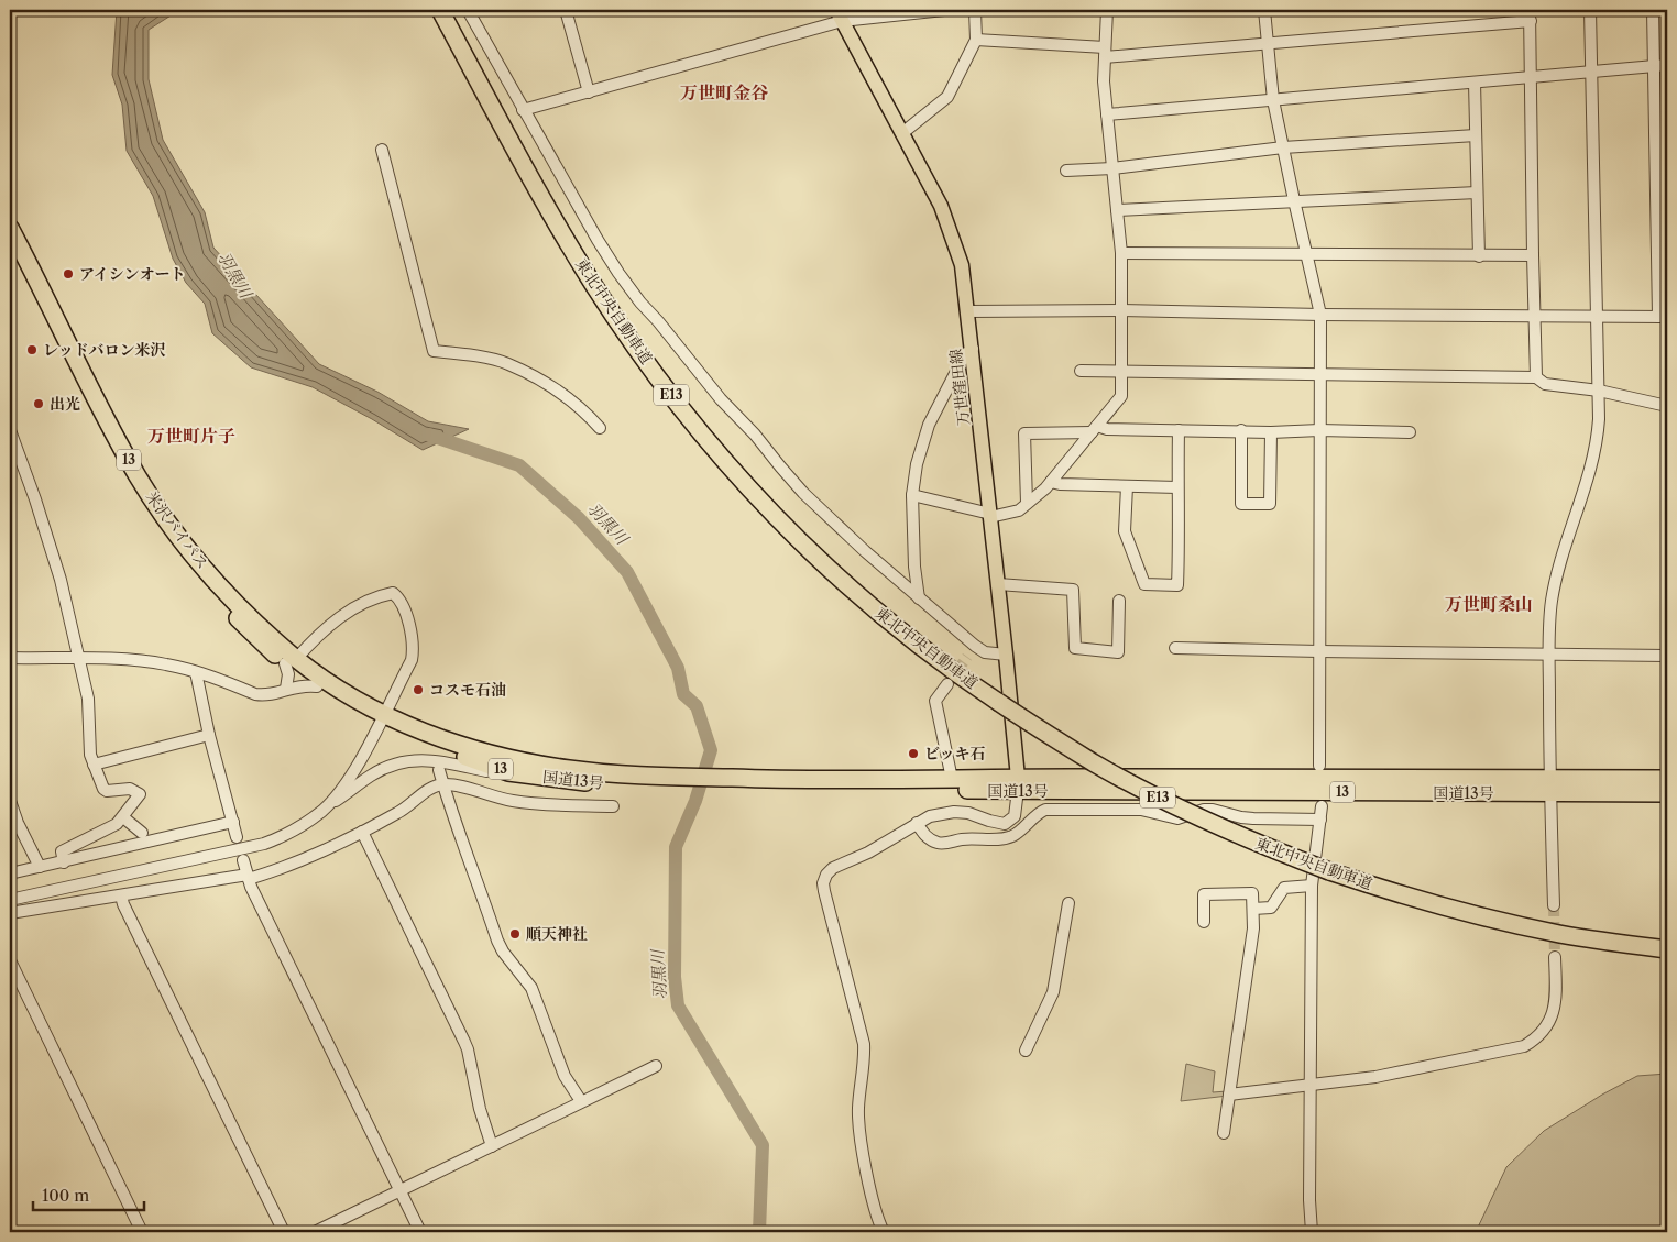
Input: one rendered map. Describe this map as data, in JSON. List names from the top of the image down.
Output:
{
  "streets": {
    "highway": [
      "東北中央自動車道",
      "E13",
      "13",
      "米沢バイパス",
      "国道13号"
    ],
    "main road": ["万世窪田線"]
  },
  "crossings": [
    ["万世窪田線", "国道13号"],
    ["米沢バイパス", "国道13号"]
  ],
  "districts": ["万世町金谷", "万世町片子", "万世町桑山"],
  "water": ["羽黒川"],
  "places": [
    "アイシンオート",
    "レッドバロン米沢",
    "出光",
    "コスモ石油",
    "ビッキ石",
    "順天神社"
  ],
  "scale_bar": "100 m"
}
